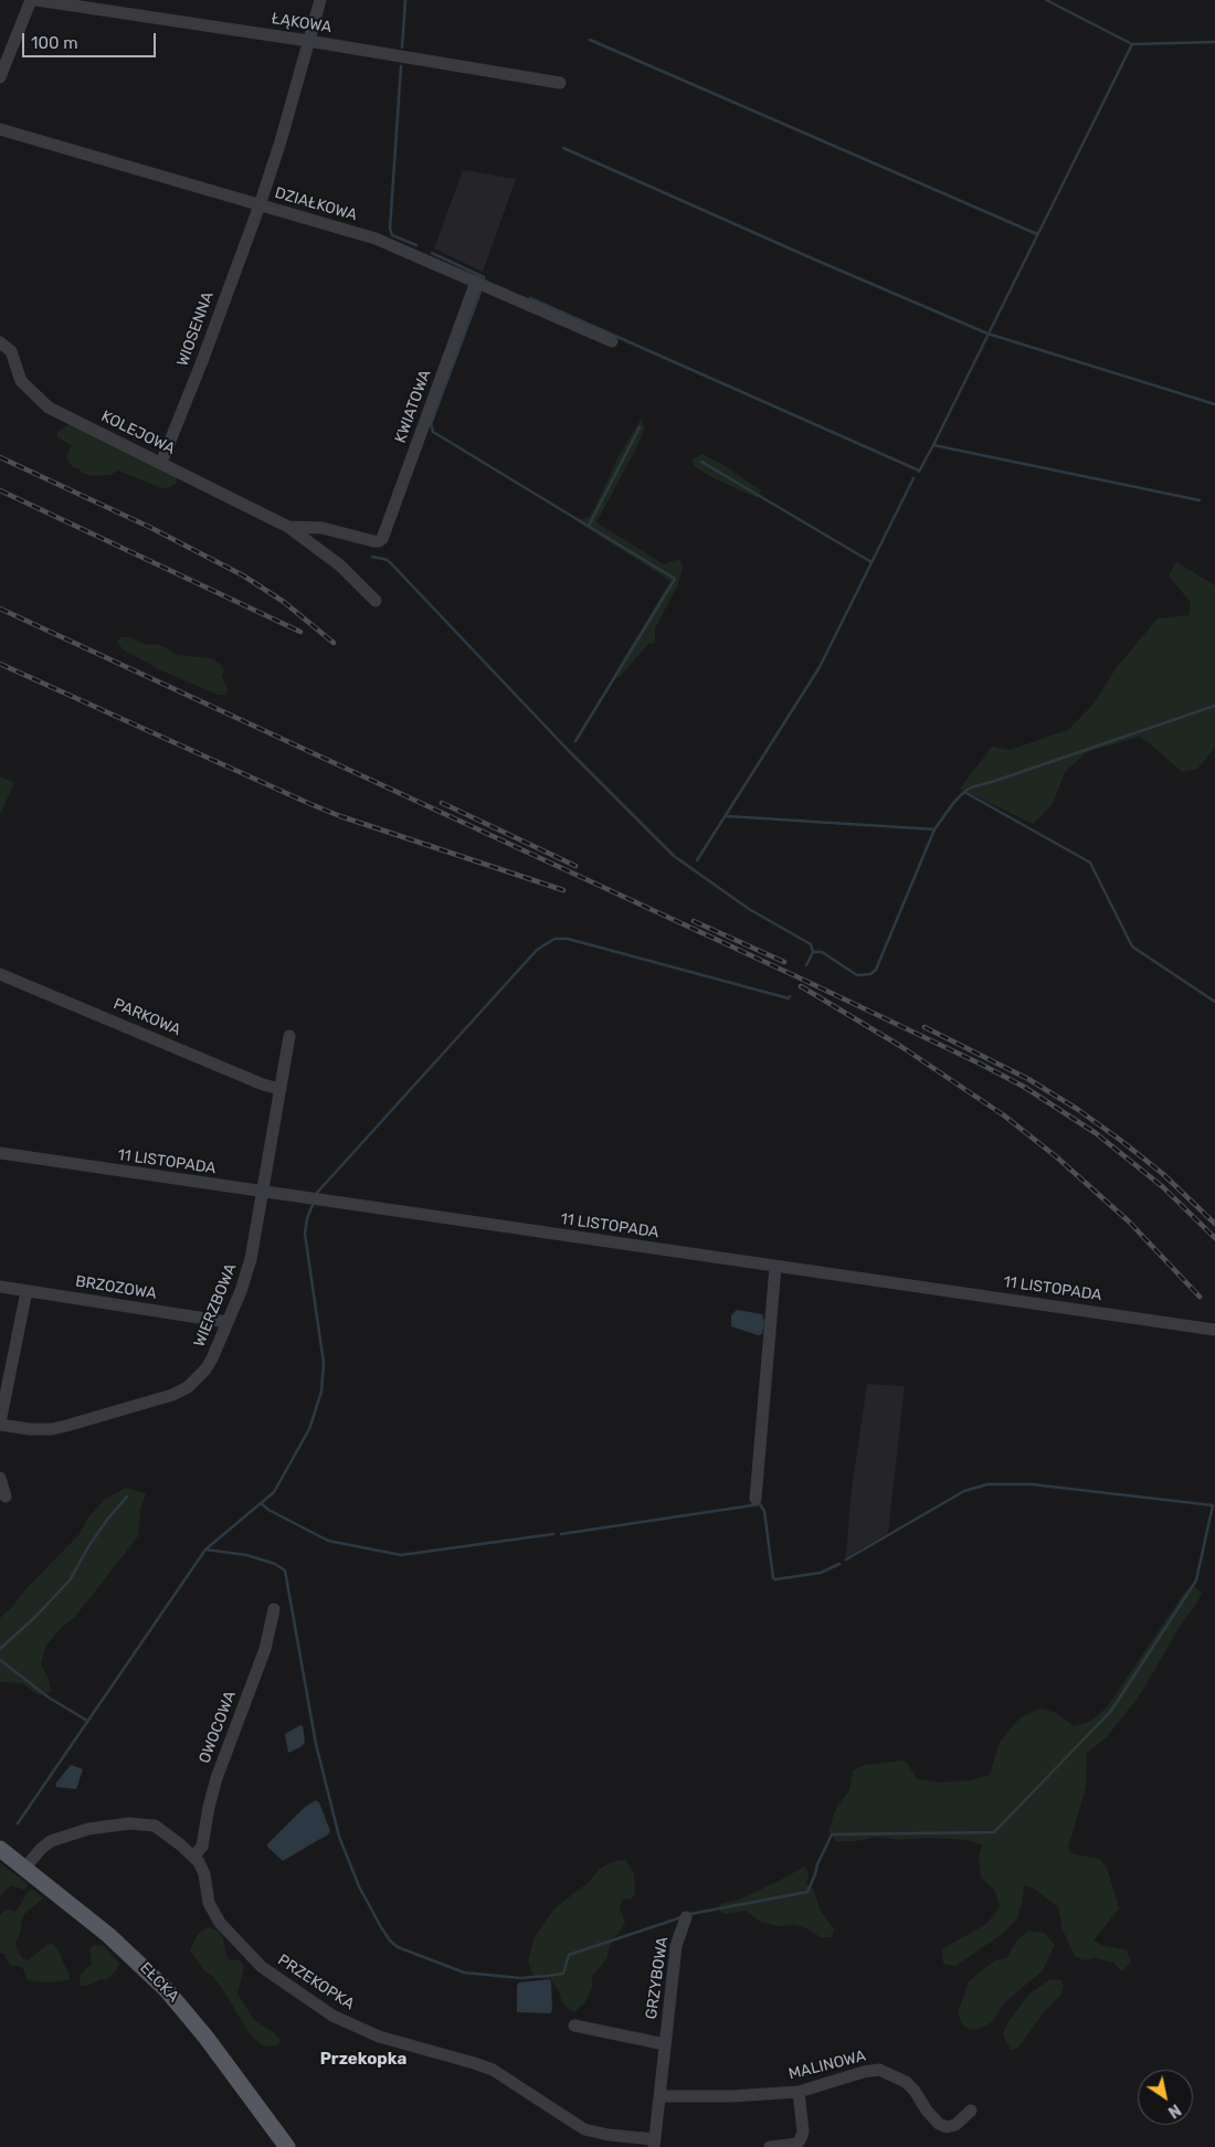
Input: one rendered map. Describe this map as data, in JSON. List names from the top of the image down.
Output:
{
  "streets": {
    "main road": ["EŁCKA"],
    "street": [
      "ŁĄKOWA",
      "DZIAŁKOWA",
      "WIOSENNA",
      "KWIATOWA",
      "KOLEJOWA",
      "PARKOWA",
      "11 LISTOPADA",
      "BRZOZOWA",
      "WIERZBOWA",
      "OWOCOWA",
      "GRZYBOWA",
      "PRZEKOPKA",
      "MALINOWA"
    ]
  },
  "crossings": [
    ["ŁĄKOWA", "WIOSENNA"],
    ["DZIAŁKOWA", "WIOSENNA"],
    ["DZIAŁKOWA", "KWIATOWA"],
    ["WIOSENNA", "KOLEJOWA"],
    ["KWIATOWA", "KOLEJOWA"],
    ["PARKOWA", "WIERZBOWA"],
    ["11 LISTOPADA", "WIERZBOWA"],
    ["BRZOZOWA", "WIERZBOWA"],
    ["OWOCOWA", "PRZEKOPKA"],
    ["GRZYBOWA", "PRZEKOPKA"],
    ["GRZYBOWA", "MALINOWA"],
    ["EŁCKA", "PRZEKOPKA"]
  ],
  "districts": ["Przekopka"],
  "scale_bar": "100 m",
  "north": "bottom right"
}
